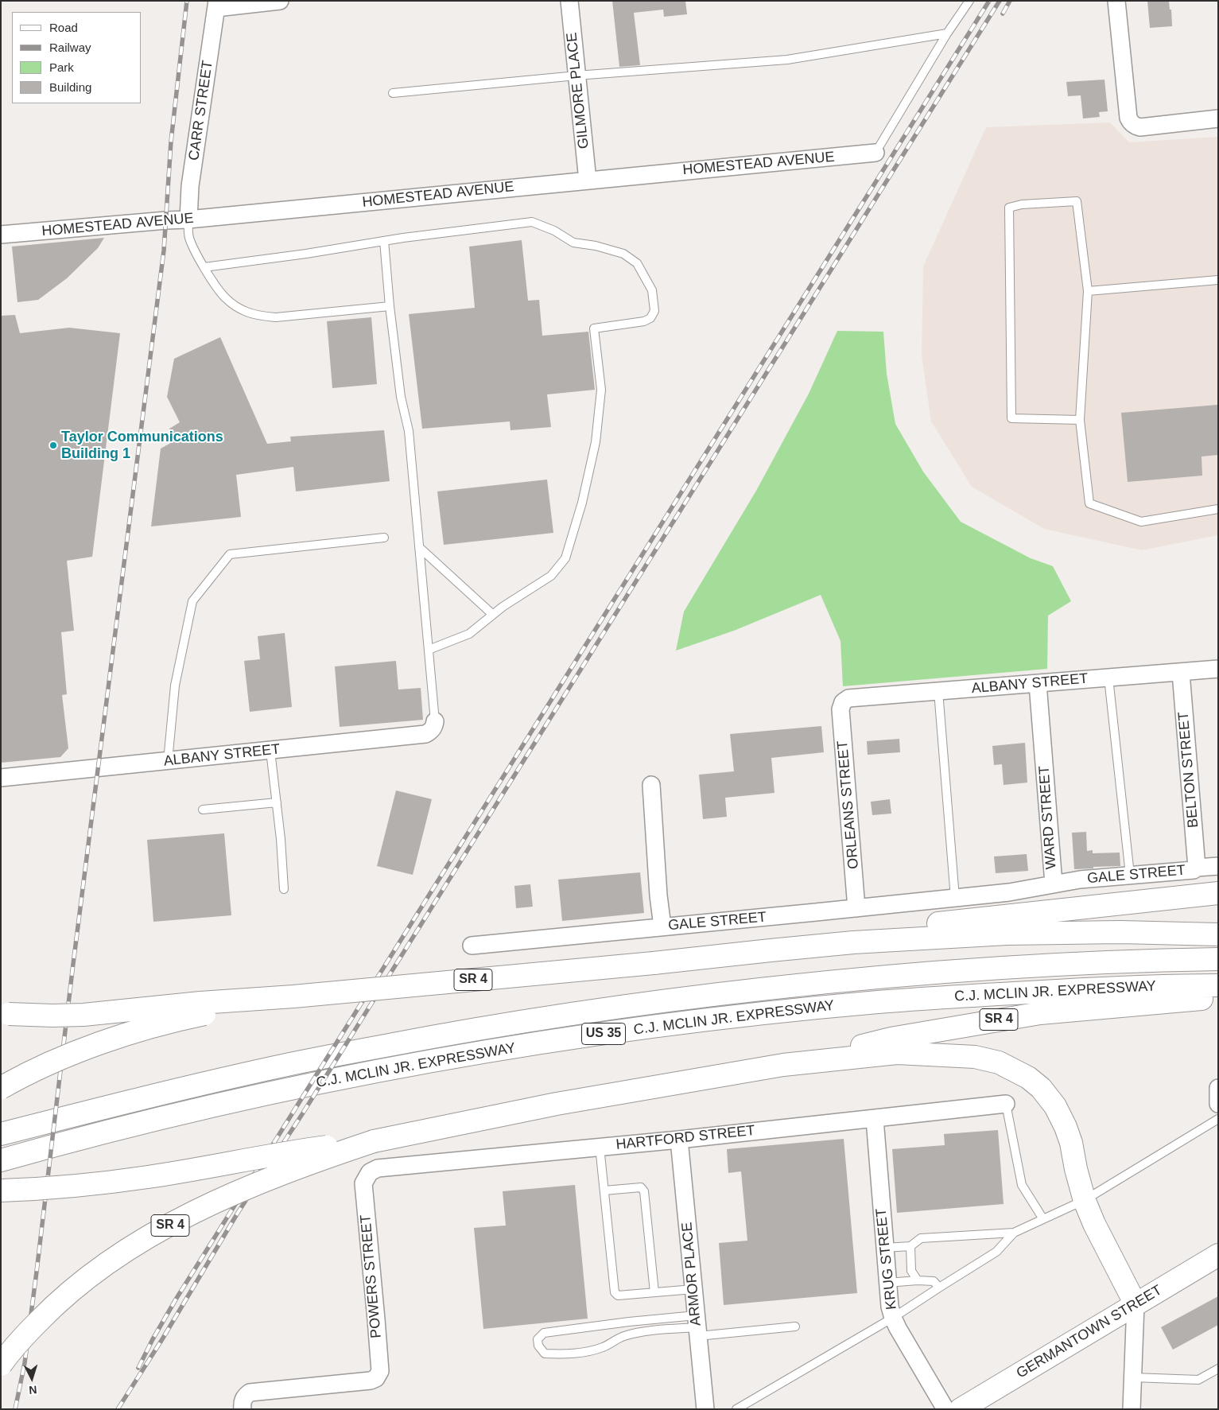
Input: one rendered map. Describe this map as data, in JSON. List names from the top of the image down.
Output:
{
  "streets": {
    "main road": [
      "SR 4",
      "C.J. MCLIN JR. EXPRESSWAY",
      "US 35",
      "GERMANTOWN STREET"
    ],
    "street": [
      "GILMORE PLACE",
      "CARR STREET",
      "HOMESTEAD AVENUE",
      "ALBANY STREET",
      "BELTON STREET",
      "ORLEANS STREET",
      "WARD STREET",
      "GALE STREET",
      "HARTFORD STREET",
      "KRUG STREET",
      "ARMOR PLACE",
      "POWERS STREET"
    ]
  },
  "crossings": [
    ["GILMORE PLACE", "HOMESTEAD AVENUE"],
    ["CARR STREET", "HOMESTEAD AVENUE"],
    ["ALBANY STREET", "BELTON STREET"],
    ["ALBANY STREET", "ORLEANS STREET"],
    ["ALBANY STREET", "WARD STREET"],
    ["BELTON STREET", "GALE STREET"],
    ["ORLEANS STREET", "GALE STREET"],
    ["WARD STREET", "GALE STREET"],
    ["HARTFORD STREET", "KRUG STREET"],
    ["HARTFORD STREET", "ARMOR PLACE"],
    ["HARTFORD STREET", "POWERS STREET"]
  ],
  "places": ["Taylor Communications Building 1"],
  "legend": [
    "Road",
    "Railway",
    "Park",
    "Building"
  ],
  "north": "bottom"
}
